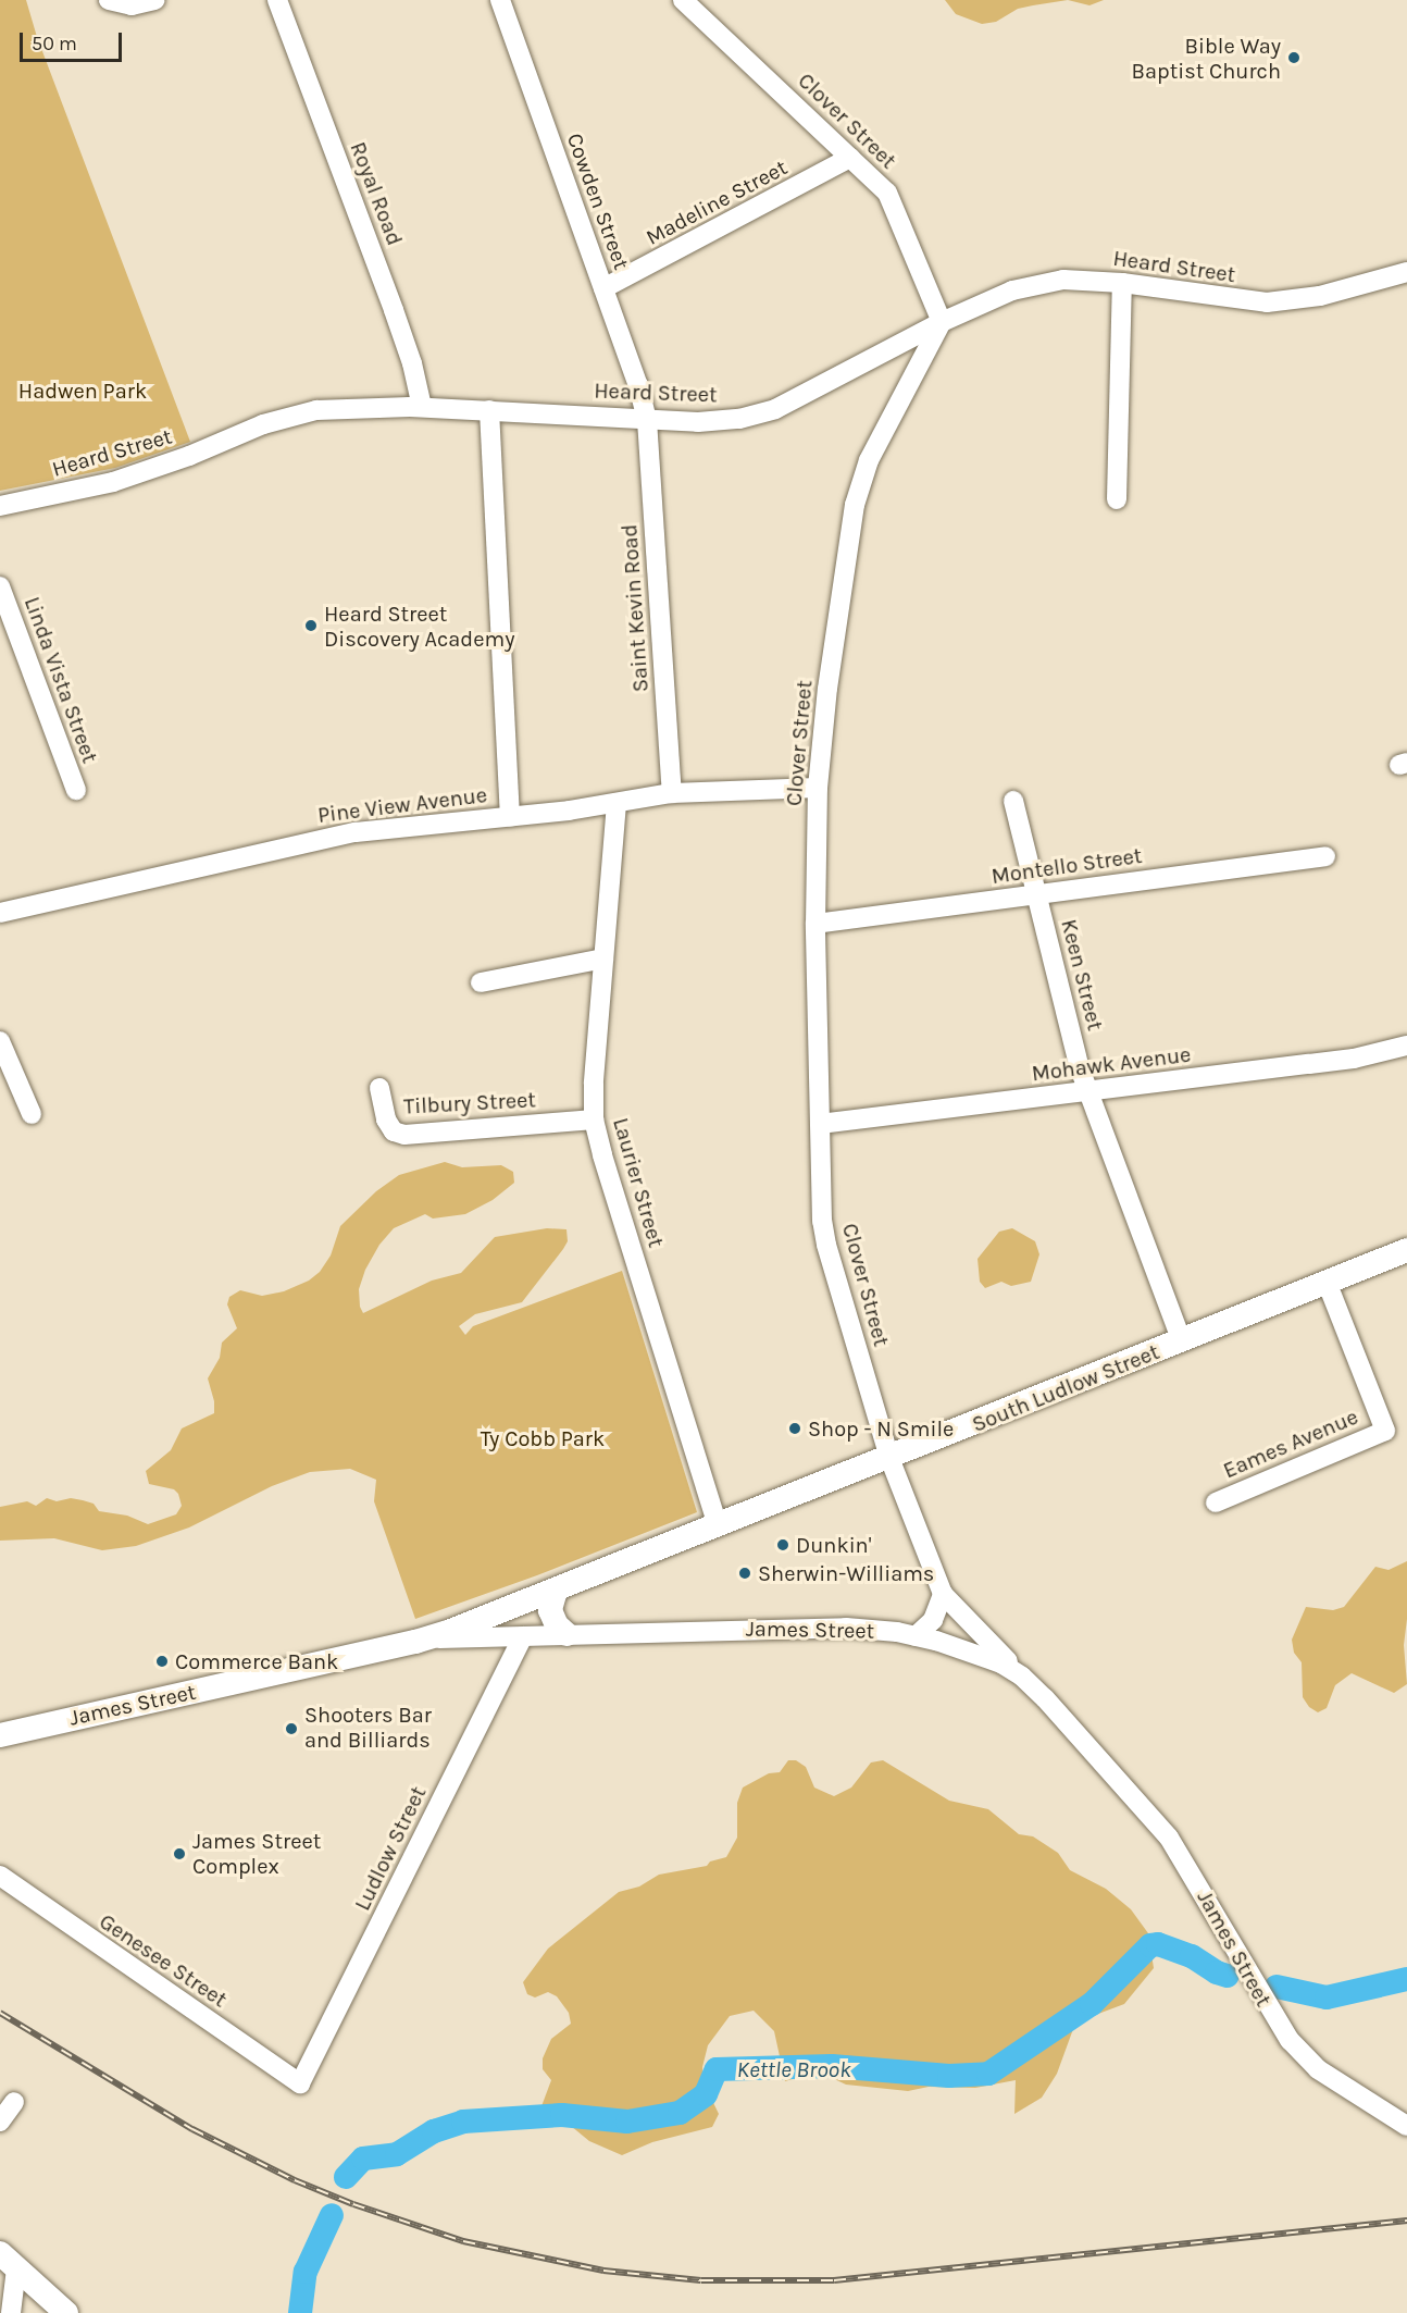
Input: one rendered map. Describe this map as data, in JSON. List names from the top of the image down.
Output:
{
  "streets": {
    "main road": ["South Ludlow Street", "James Street"],
    "street": [
      "Clover Street",
      "Royal Road",
      "Cowden Street",
      "Madeline Street",
      "Heard Street",
      "Saint Kevin Road",
      "Linda Vista Street",
      "Pine View Avenue",
      "Montello Street",
      "Keen Street",
      "Mohawk Avenue",
      "Tilbury Street",
      "Laurier Street",
      "Eames Avenue",
      "Ludlow Street",
      "Genesee Street"
    ]
  },
  "crossings": [
    ["Clover Street", "Madeline Street"],
    ["Clover Street", "Heard Street"],
    ["Clover Street", "Pine View Avenue"],
    ["Clover Street", "Montello Street"],
    ["Clover Street", "Mohawk Avenue"],
    ["Clover Street", "South Ludlow Street"],
    ["Clover Street", "James Street"],
    ["Royal Road", "Heard Street"],
    ["Cowden Street", "Madeline Street"],
    ["Cowden Street", "Heard Street"],
    ["Cowden Street", "Saint Kevin Road"],
    ["Heard Street", "Saint Kevin Road"],
    ["Saint Kevin Road", "Pine View Avenue"],
    ["Pine View Avenue", "Laurier Street"],
    ["Montello Street", "Keen Street"],
    ["Keen Street", "Mohawk Avenue"],
    ["Keen Street", "South Ludlow Street"],
    ["Tilbury Street", "Laurier Street"],
    ["Laurier Street", "South Ludlow Street"],
    ["South Ludlow Street", "Eames Avenue"],
    ["South Ludlow Street", "James Street"],
    ["James Street", "Ludlow Street"],
    ["Ludlow Street", "Genesee Street"]
  ],
  "water": ["Kettle Brook"],
  "parks": ["Hadwen Park", "Ty Cobb Park"],
  "places": [
    "Bible Way Baptist Church",
    "Heard Street Discovery Academy",
    "Shop - N Smile",
    "Dunkin'",
    "Sherwin-Williams",
    "Commerce Bank",
    "Shooters Bar and Billiards",
    "James Street Complex"
  ],
  "scale_bar": "50 m"
}
